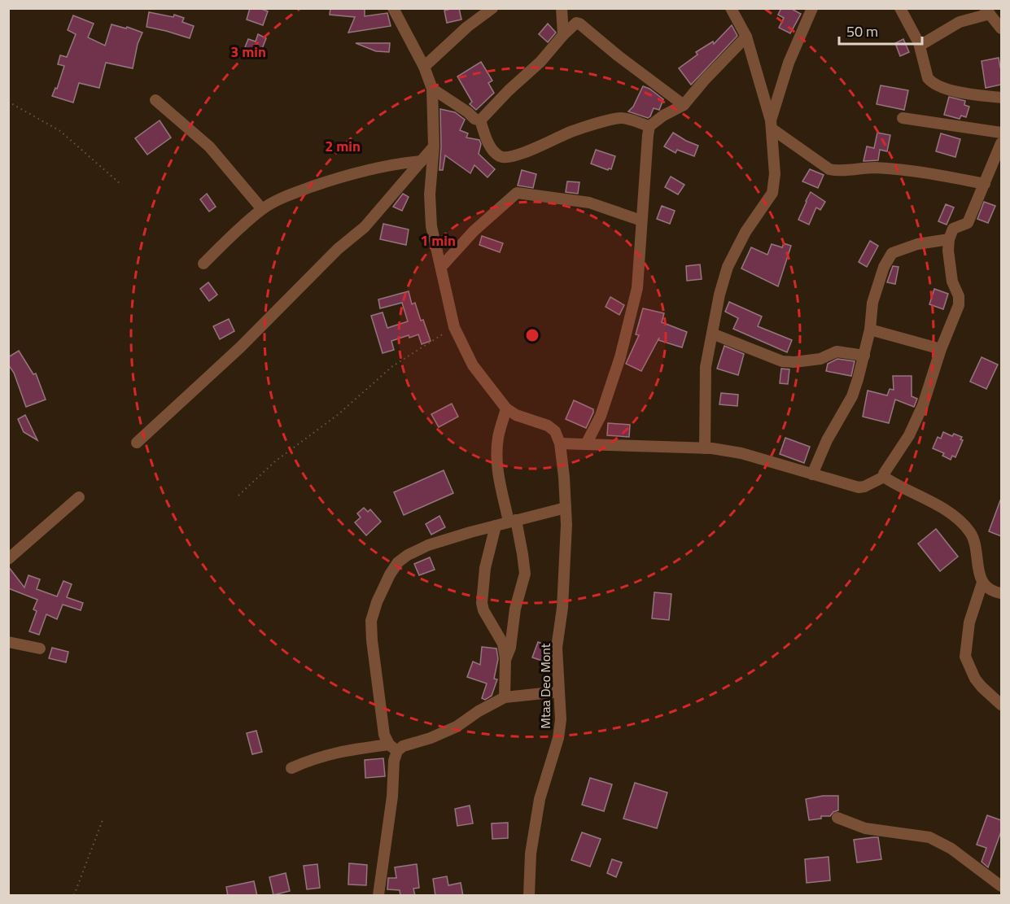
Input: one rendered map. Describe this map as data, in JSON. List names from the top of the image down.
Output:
{
  "streets": {
    "street": ["Mtaa Deo Mont"]
  },
  "scale_bar": "50 m",
  "rings": ["3 min", "2 min", "1 min"]
}
